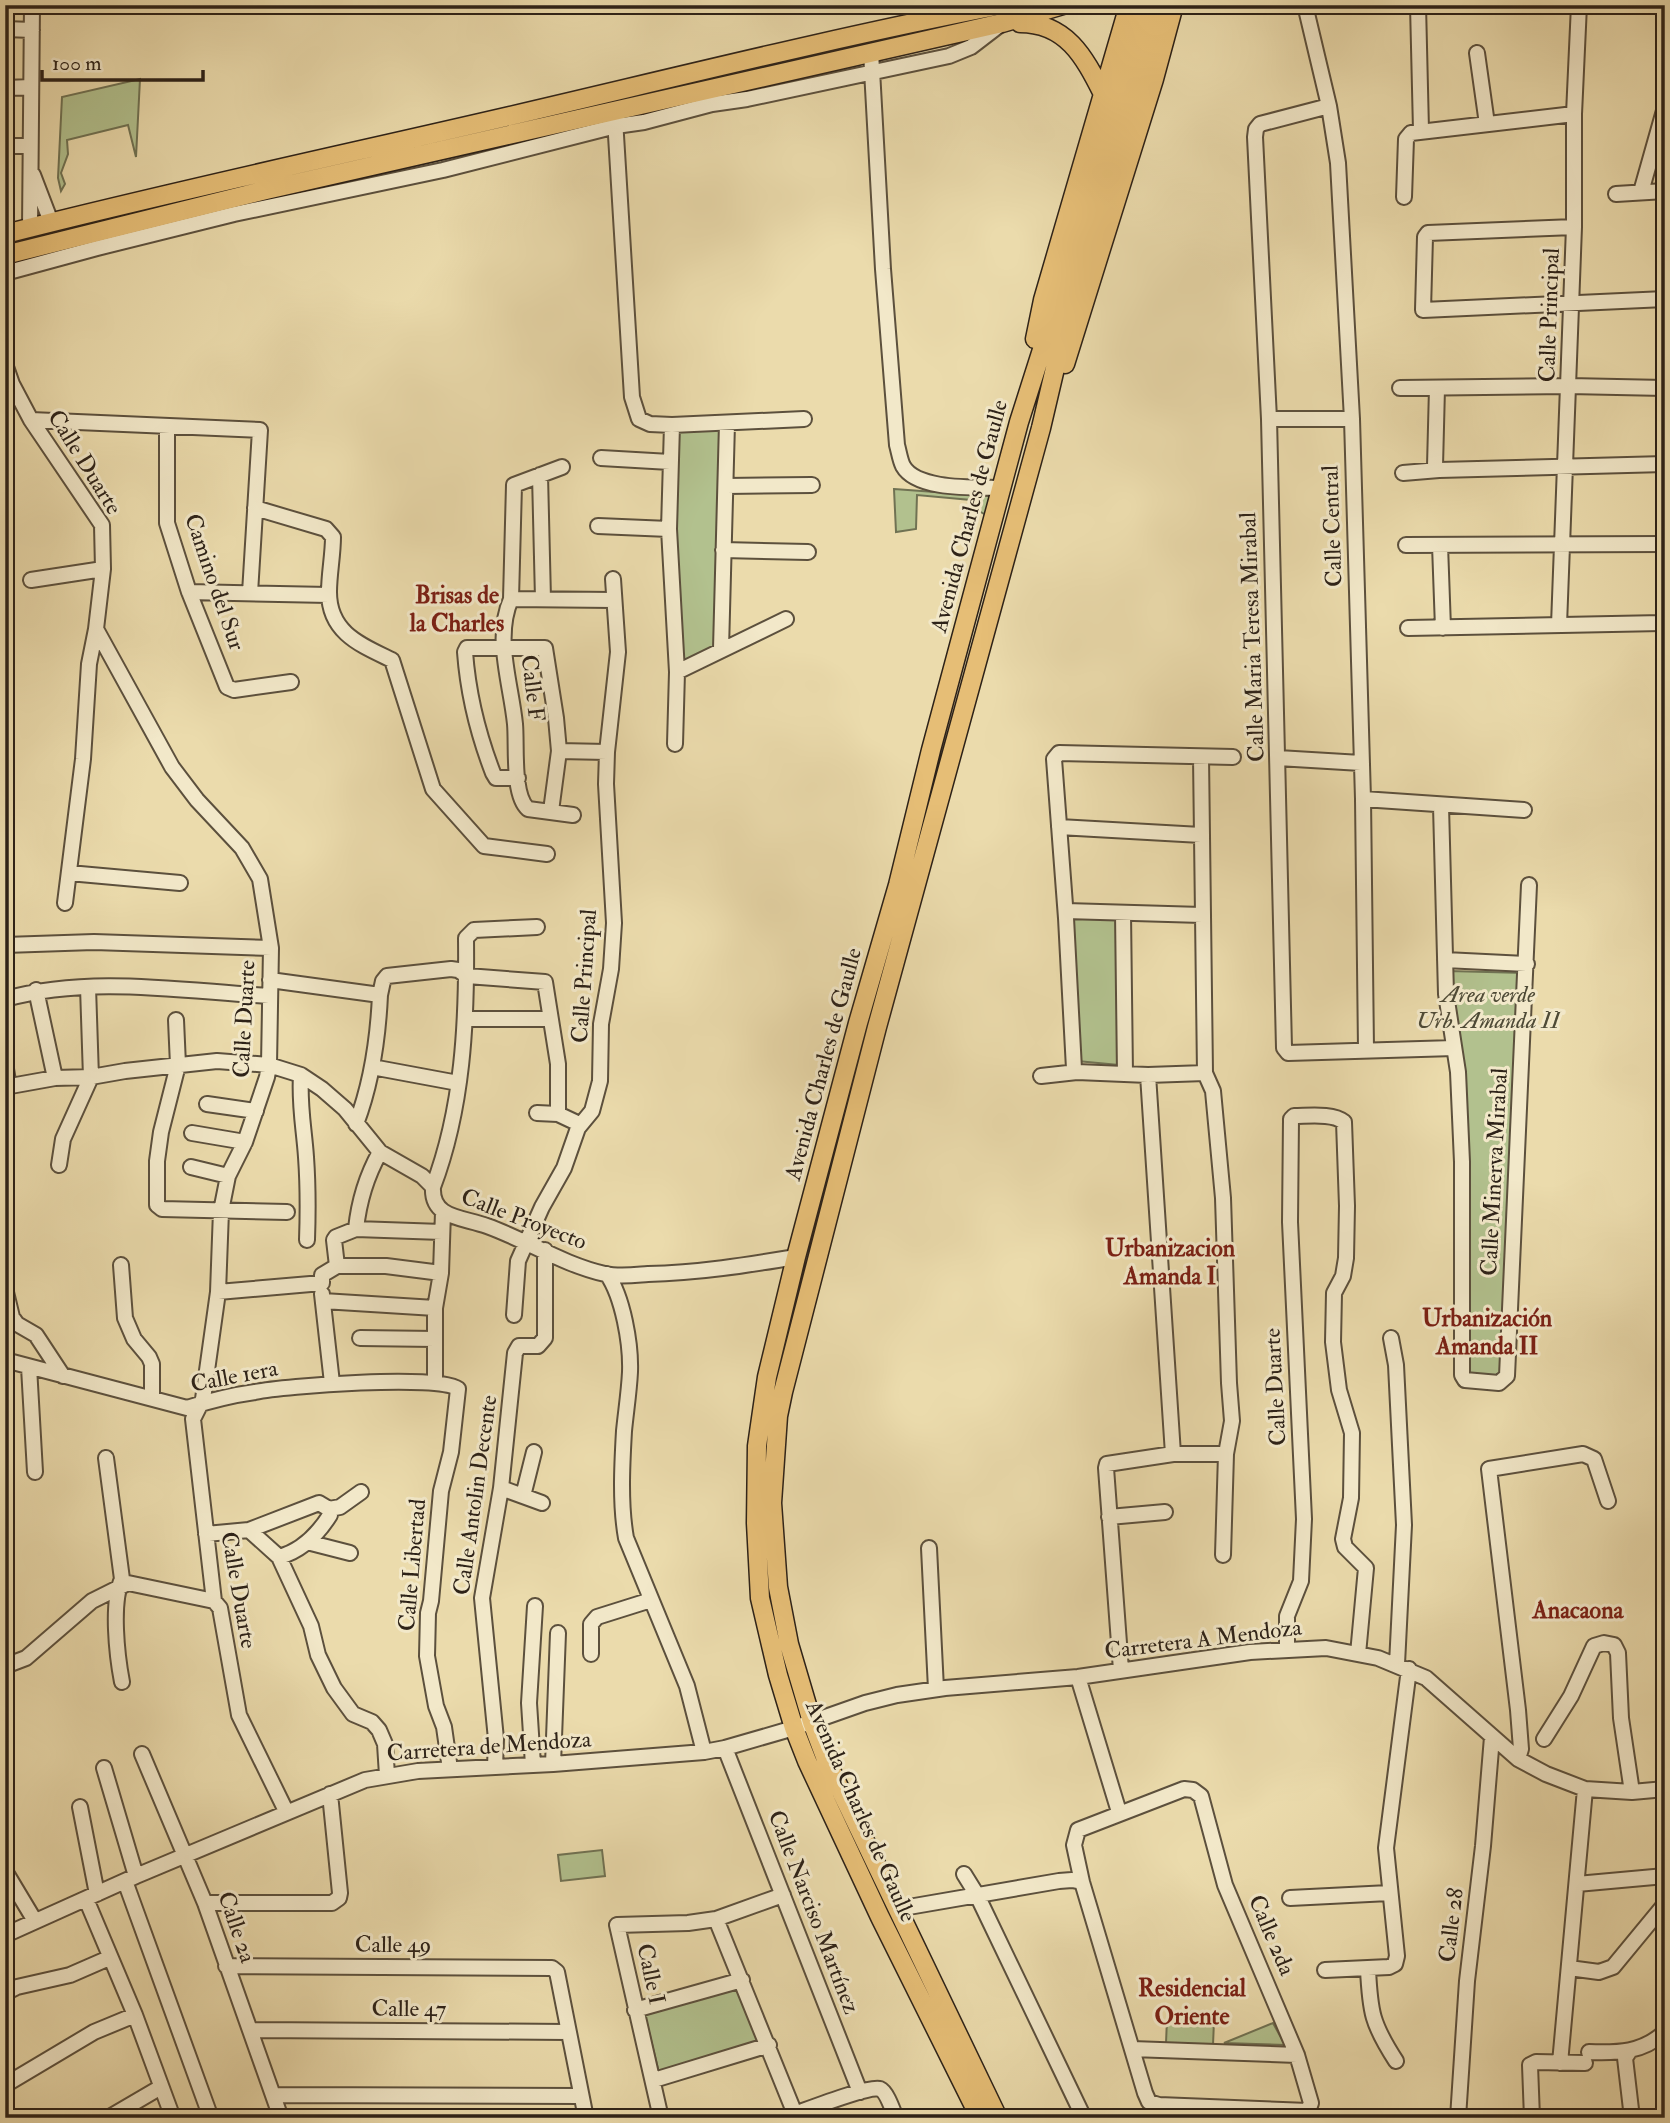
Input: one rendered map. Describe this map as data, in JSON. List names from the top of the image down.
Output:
{
  "streets": {
    "main road": ["Avenida Charles de Gaulle"],
    "street": [
      "Calle Principal",
      "Calle Duarte",
      "Calle Central",
      "Camino del Sur",
      "Calle Maria Teresa Mirabal",
      "Calle F",
      "Calle Minerva Mirabal",
      "Calle Proyecto",
      "Calle 1era",
      "Calle Antolin Decente",
      "Calle Libertad",
      "Carretera A Mendoza",
      "Carretera de Mendoza",
      "Calle Narciso Martínez",
      "Calle 28",
      "Calle 2a",
      "Calle 2da",
      "Calle 49",
      "Calle I",
      "Calle 47"
    ]
  },
  "crossings": [
    ["Calle Principal", "Calle Proyecto"],
    ["Calle Duarte", "Calle Proyecto"],
    ["Calle Duarte", "Calle 1era"],
    ["Calle Duarte", "Carretera A Mendoza"],
    ["Calle Duarte", "Carretera de Mendoza"],
    ["Avenida Charles de Gaulle", "Calle Proyecto"],
    ["Avenida Charles de Gaulle", "Carretera A Mendoza"],
    ["Avenida Charles de Gaulle", "Carretera de Mendoza"],
    ["Calle Central", "Calle Maria Teresa Mirabal"],
    ["Calle Maria Teresa Mirabal", "Calle Minerva Mirabal"],
    ["Calle Proyecto", "Calle Antolin Decente"],
    ["Calle 1era", "Calle Libertad"],
    ["Calle Antolin Decente", "Carretera de Mendoza"],
    ["Calle Libertad", "Carretera de Mendoza"],
    ["Carretera A Mendoza", "Carretera de Mendoza"],
    ["Carretera A Mendoza", "Calle 28"],
    ["Carretera de Mendoza", "Calle Narciso Martínez"],
    ["Carretera de Mendoza", "Calle 2a"],
    ["Calle Narciso Martínez", "Calle I"],
    ["Calle 2a", "Calle 49"],
    ["Calle 2a", "Calle 47"],
    ["Calle 49", "Calle 47"]
  ],
  "districts": [
    "Brisas de la Charles",
    "Urbanizacion Amanda I",
    "Urbanización Amanda II",
    "Anacaona",
    "Residencial Oriente"
  ],
  "parks": ["Area verde Urb. Amanda II"],
  "scale_bar": "100 m"
}
